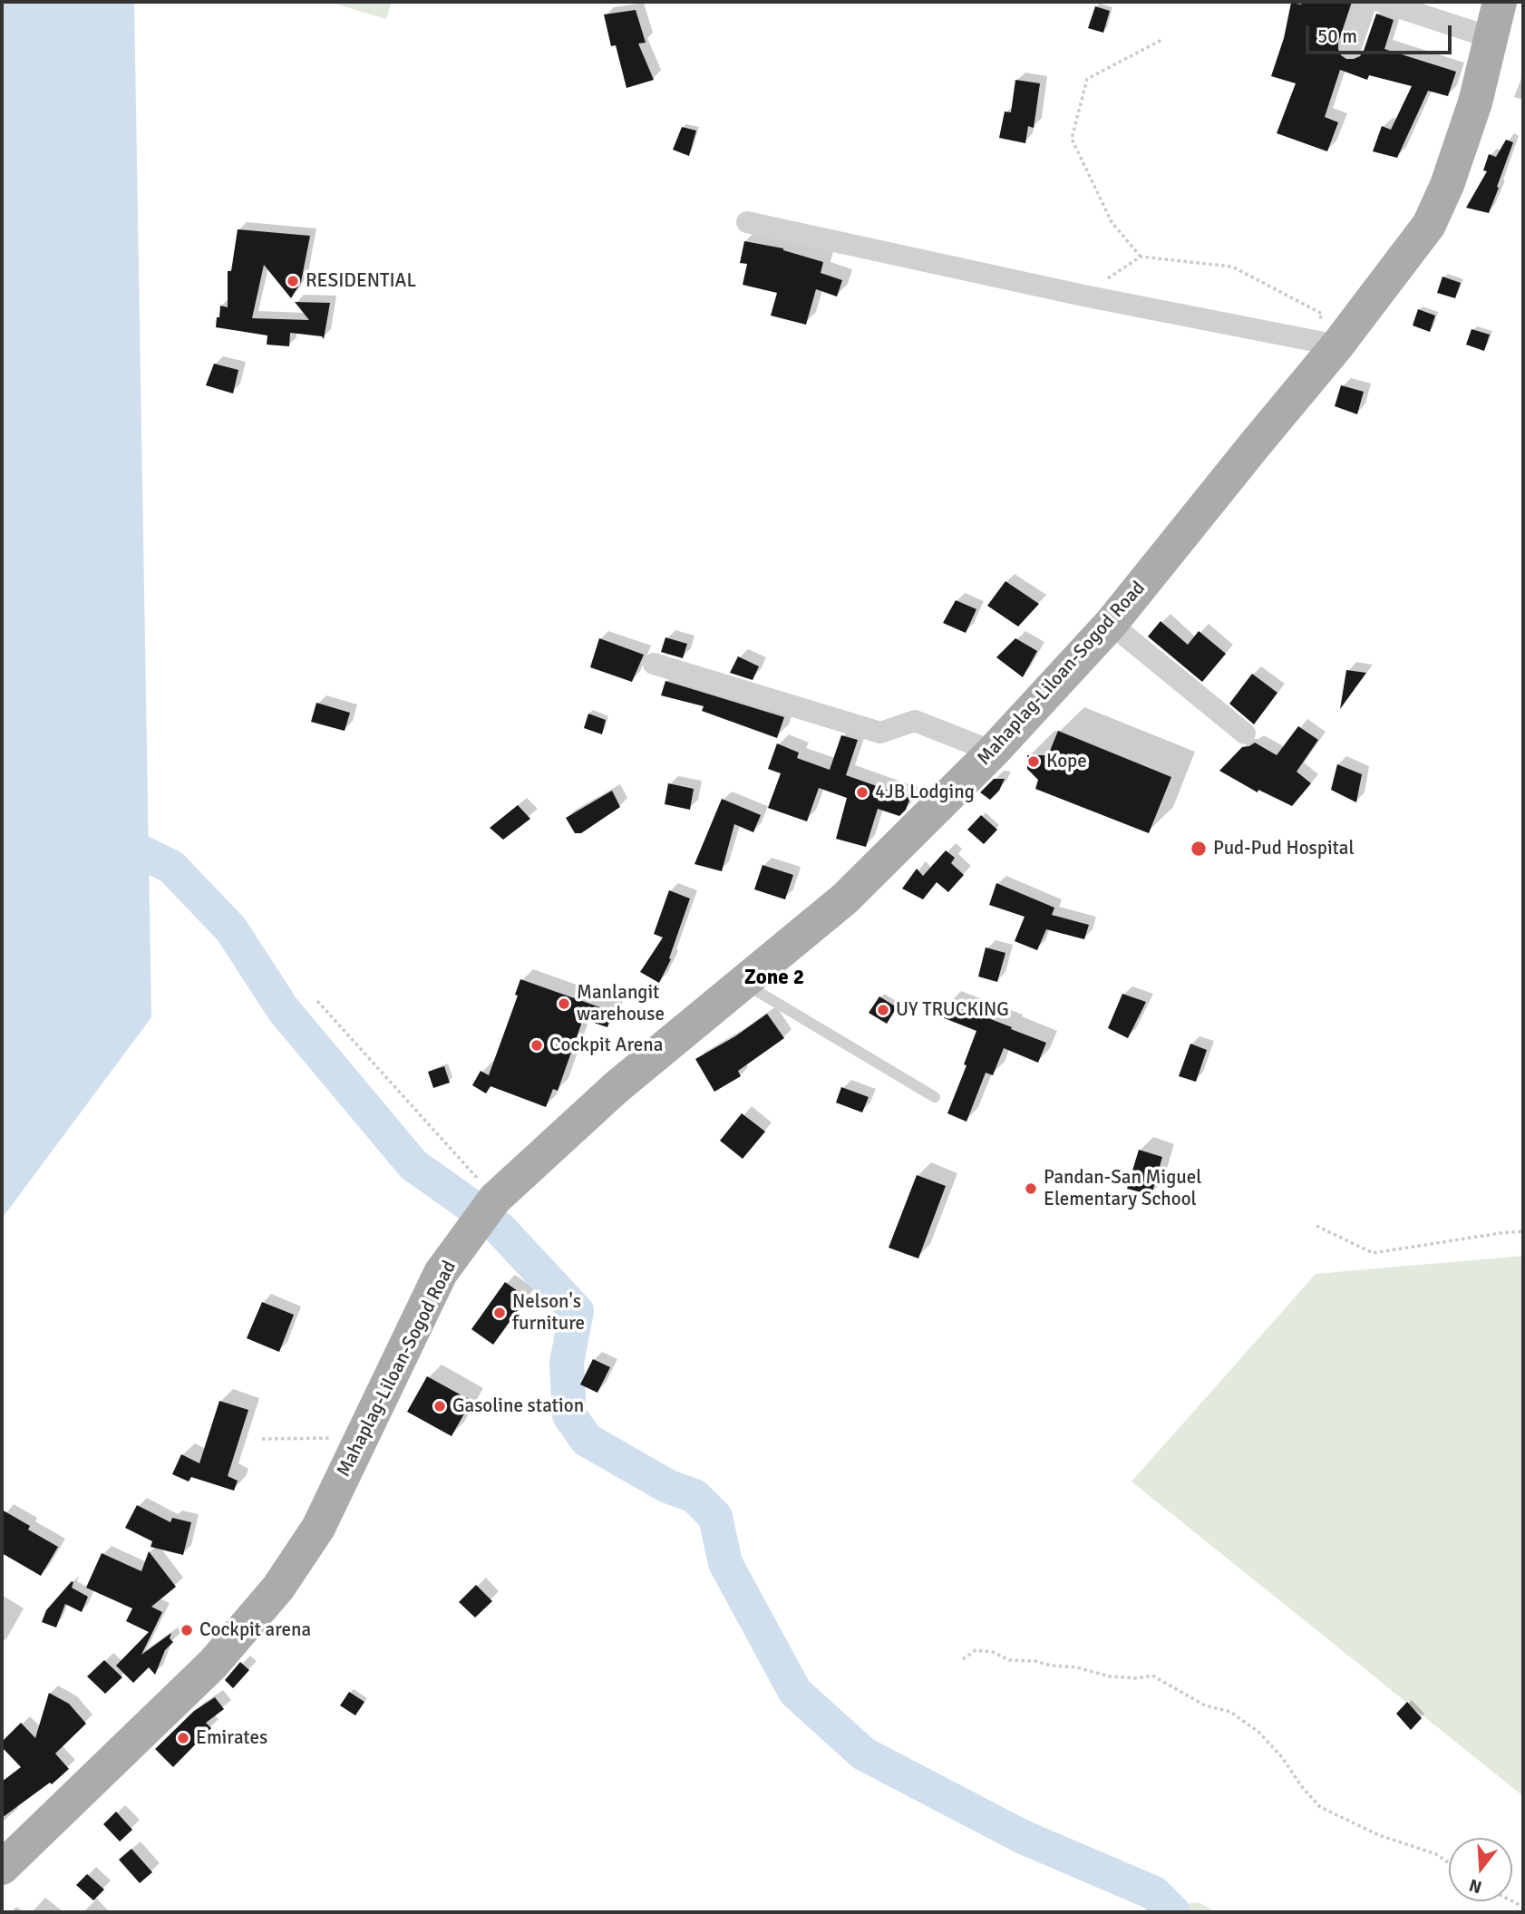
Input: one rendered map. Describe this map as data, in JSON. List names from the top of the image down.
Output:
{
  "streets": {
    "main road": ["Mahaplag-Liloan-Sogod Road"]
  },
  "districts": ["Zone 2"],
  "places": [
    "RESIDENTIAL",
    "Kope",
    "4JB Lodging",
    "Pud-Pud Hospital",
    "Manlangit warehouse",
    "UY TRUCKING",
    "Cockpit Arena",
    "Pandan-San Miguel Elementary School",
    "Nelson's furniture",
    "Gasoline station",
    "Cockpit arena",
    "Emirates"
  ],
  "scale_bar": "50 m",
  "north": "bottom"
}
